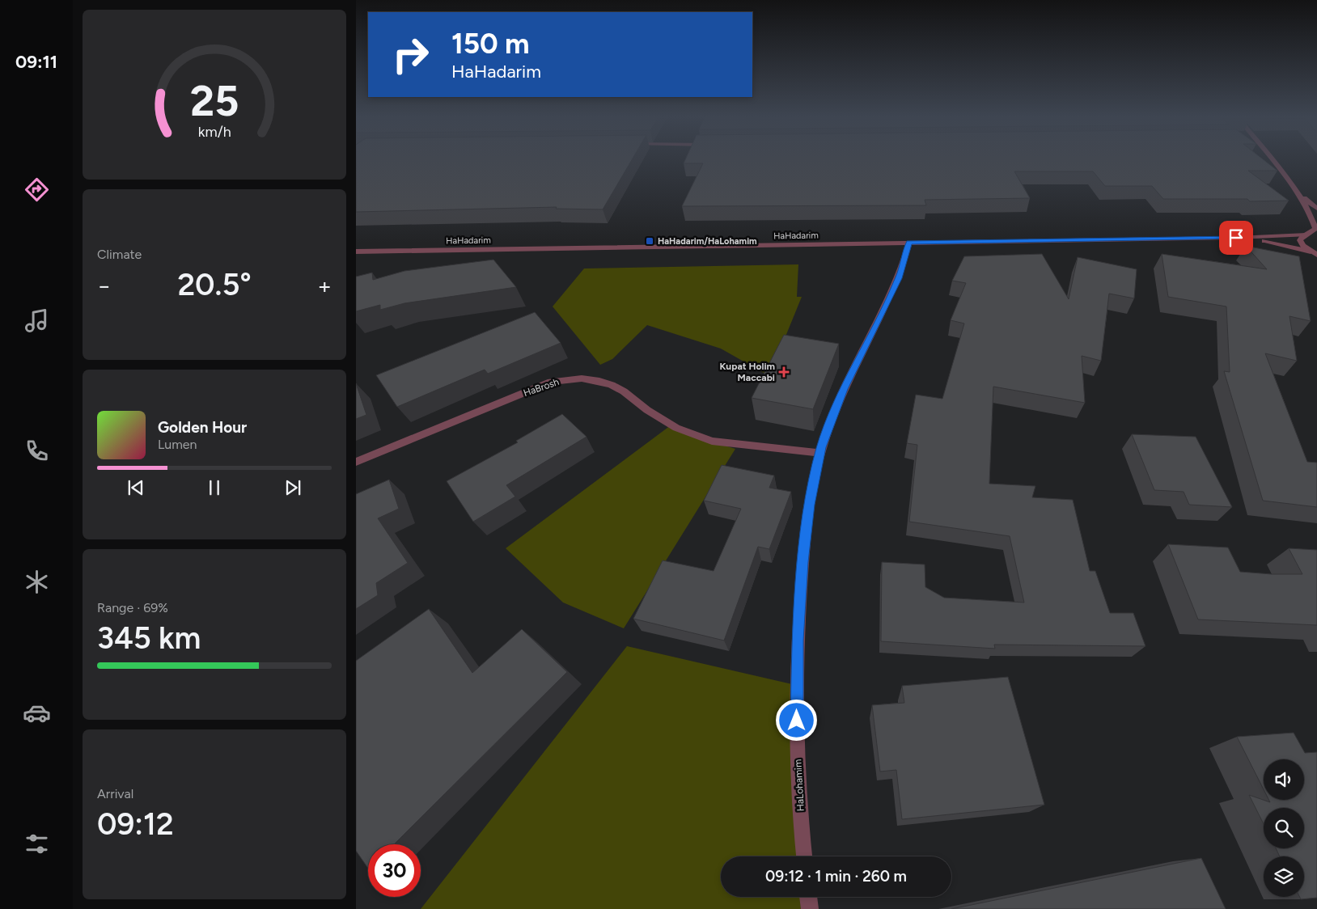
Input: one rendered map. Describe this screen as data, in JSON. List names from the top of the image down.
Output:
{
  "streets": {
    "street": ["HaHadarim", "HaBrosh", "HaLohamim"]
  },
  "crossings": [
    ["HaHadarim", "HaLohamim"],
    ["HaBrosh", "HaLohamim"]
  ],
  "places": {
    "transit": ["HaHadarim/HaLohamim"],
    "health": ["Kupat Holim Maccabi"]
  },
  "page": {
    "tabs": "09:11",
    "turn": ["150 m", "HaHadarim"],
    "tile": [
      "Climate",
      ["Range · 69%", "345 km"],
      ["Arrival", "09:12"]
    ],
    "heat": ["−", "20.5°", "+"],
    "song": ["Golden Hour", "Lumen"],
    "limit": "30",
    "trip": "09:12 · 1 min · 260 m",
    "gauge": ["25", "km/h"]
  }
}
